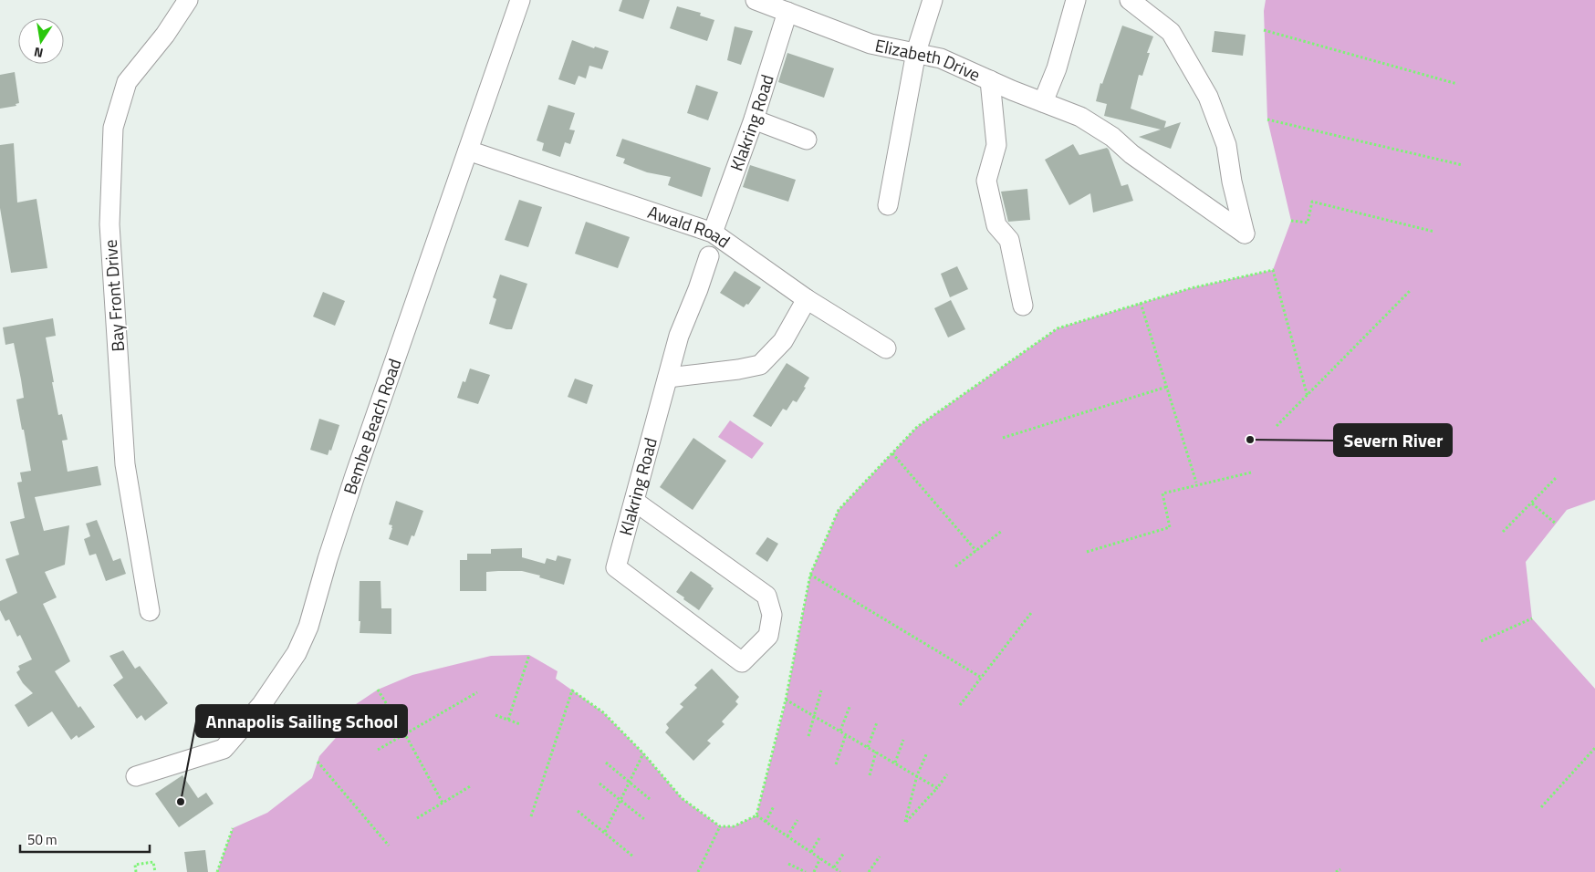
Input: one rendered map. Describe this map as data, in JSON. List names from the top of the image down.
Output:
{
  "streets": {
    "street": [
      "Elizabeth Drive",
      "Klakring Road",
      "Awald Road",
      "Bay Front Drive",
      "Bembe Beach Road"
    ]
  },
  "crossings": [
    ["Elizabeth Drive", "Klakring Road"],
    ["Klakring Road", "Awald Road"],
    ["Awald Road", "Bembe Beach Road"]
  ],
  "places": ["Severn River", "Annapolis Sailing School"],
  "scale_bar": "50 m",
  "north": "bottom"
}
